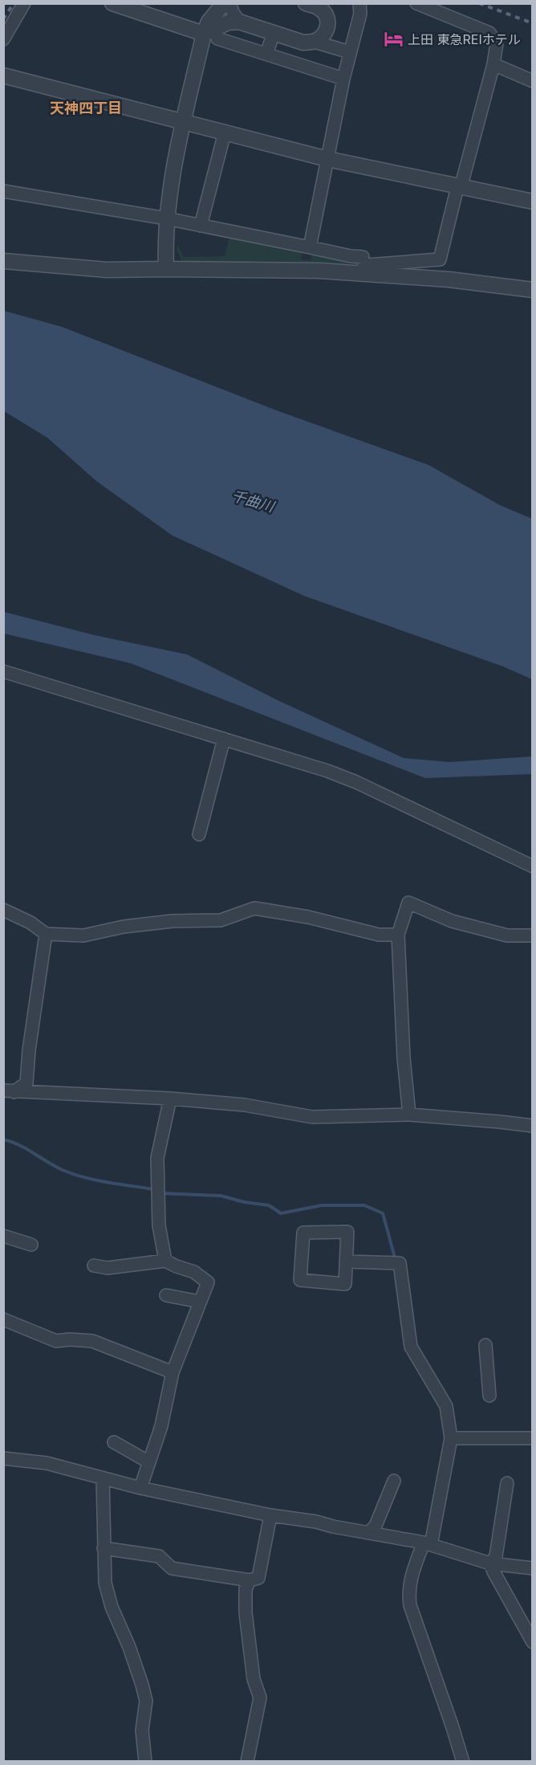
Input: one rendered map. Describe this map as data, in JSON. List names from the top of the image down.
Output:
{
  "districts": ["天神四丁目"],
  "water": ["千曲川"],
  "places": {
    "hotel": ["上田 東急REIホテル"]
  }
}
